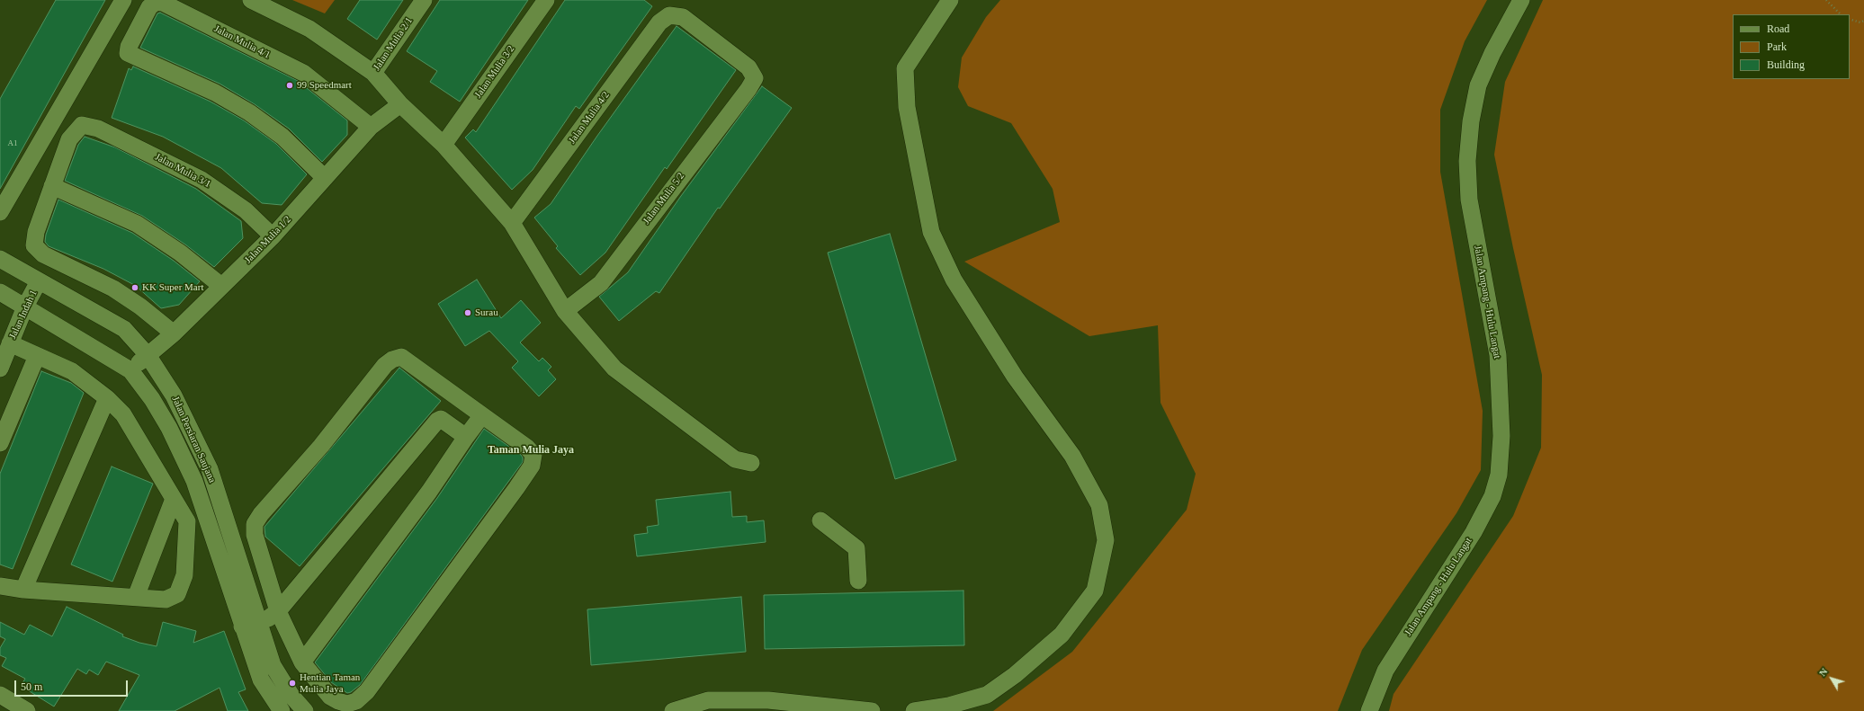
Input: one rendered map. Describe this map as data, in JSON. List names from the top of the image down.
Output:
{
  "streets": {
    "street": [
      "Jalan Mulia 4/1",
      "Jalan Mulia 2/1",
      "Jalan Mulia 3/2",
      "Jalan Mulia 4/2",
      "Jalan Mulia 3/1",
      "Jalan Mulia 5/2",
      "Jalan Mulia 1/2",
      "Jalan Ampang - Hulu Langat",
      "Jalan Indah 1",
      "Jalan Persiaran Saujana"
    ]
  },
  "crossings": [
    ["Jalan Mulia 4/1", "Jalan Mulia 1/2"],
    ["Jalan Mulia 2/1", "Jalan Mulia 3/2"],
    ["Jalan Mulia 2/1", "Jalan Mulia 4/2"],
    ["Jalan Mulia 2/1", "Jalan Mulia 5/2"],
    ["Jalan Mulia 2/1", "Jalan Mulia 1/2"],
    ["Jalan Mulia 4/2", "Jalan Mulia 5/2"],
    ["Jalan Mulia 3/1", "Jalan Mulia 1/2"],
    ["Jalan Mulia 1/2", "Jalan Persiaran Saujana"],
    ["Jalan Indah 1", "Jalan Persiaran Saujana"]
  ],
  "districts": ["Taman Mulia Jaya"],
  "places": [
    "99 Speedmart",
    "KK Super Mart",
    "Surau",
    "Hentian Taman Mulia Jaya"
  ],
  "house_numbers": ["A1"],
  "legend": ["Road", "Park", "Building"],
  "scale_bar": "50 m",
  "north": "top left"
}
